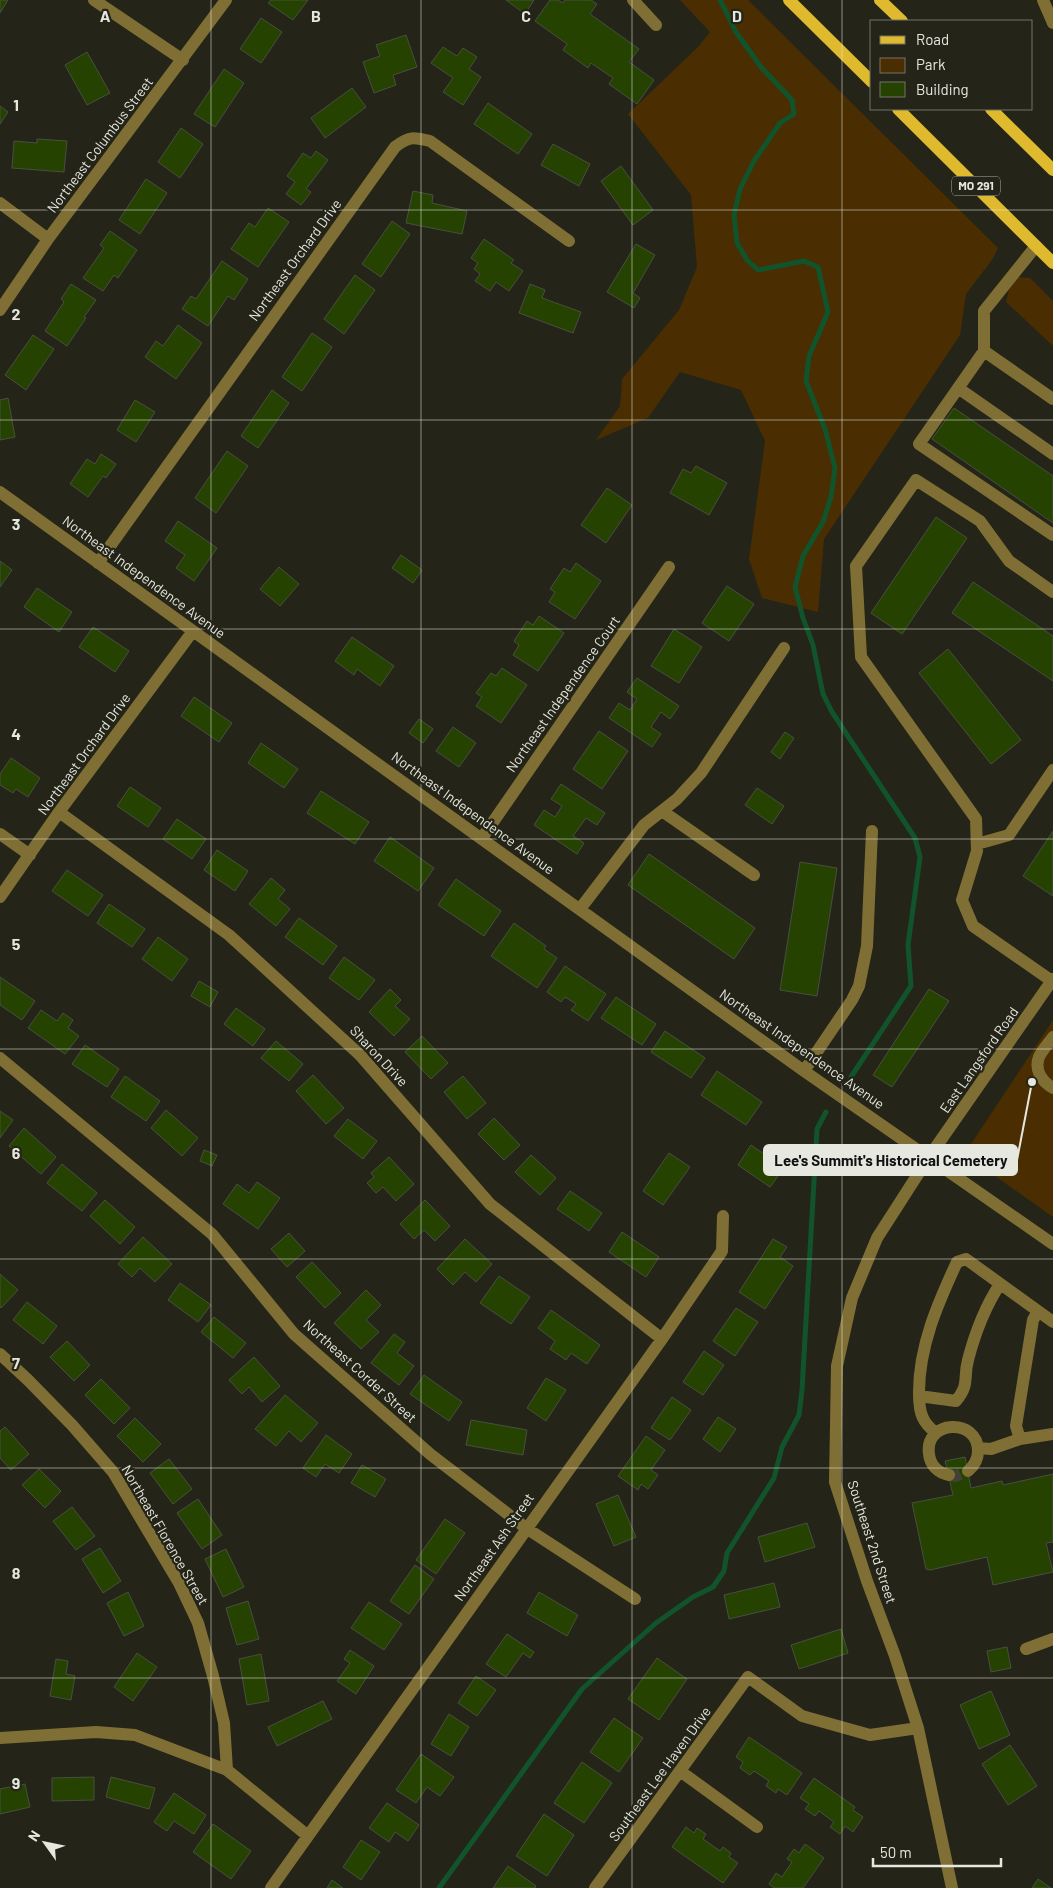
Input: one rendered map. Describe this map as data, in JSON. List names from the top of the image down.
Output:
{
  "streets": {
    "main road": ["MO 291"],
    "street": [
      "Northeast Columbus Street",
      "Northeast Orchard Drive",
      "Northeast Independence Avenue",
      "Northeast Independence Court",
      "Sharon Drive",
      "East Langsford Road",
      "Northeast Corder Street",
      "Northeast Florence Street",
      "Southeast 2nd Street",
      "Northeast Ash Street",
      "Southeast Lee Haven Drive"
    ]
  },
  "crossings": [
    ["Northeast Orchard Drive", "Northeast Independence Avenue"],
    ["Northeast Orchard Drive", "Sharon Drive"],
    ["Northeast Independence Avenue", "Northeast Independence Court"],
    ["Northeast Independence Avenue", "East Langsford Road"],
    ["Northeast Independence Avenue", "Southeast 2nd Street"],
    ["Sharon Drive", "Northeast Ash Street"],
    ["East Langsford Road", "Southeast 2nd Street"],
    ["Northeast Corder Street", "Northeast Ash Street"],
    ["Southeast 2nd Street", "Southeast Lee Haven Drive"]
  ],
  "places": ["Lee's Summit's Historical Cemetery"],
  "legend": ["Road", "Park", "Building"],
  "scale_bar": "50 m",
  "north": "top left",
  "grid": {
    "columns": [
      "A",
      "B",
      "C",
      "D"
    ],
    "rows": [
      "1",
      "2",
      "3",
      "4",
      "5",
      "6",
      "7",
      "8",
      "9"
    ]
  }
}
